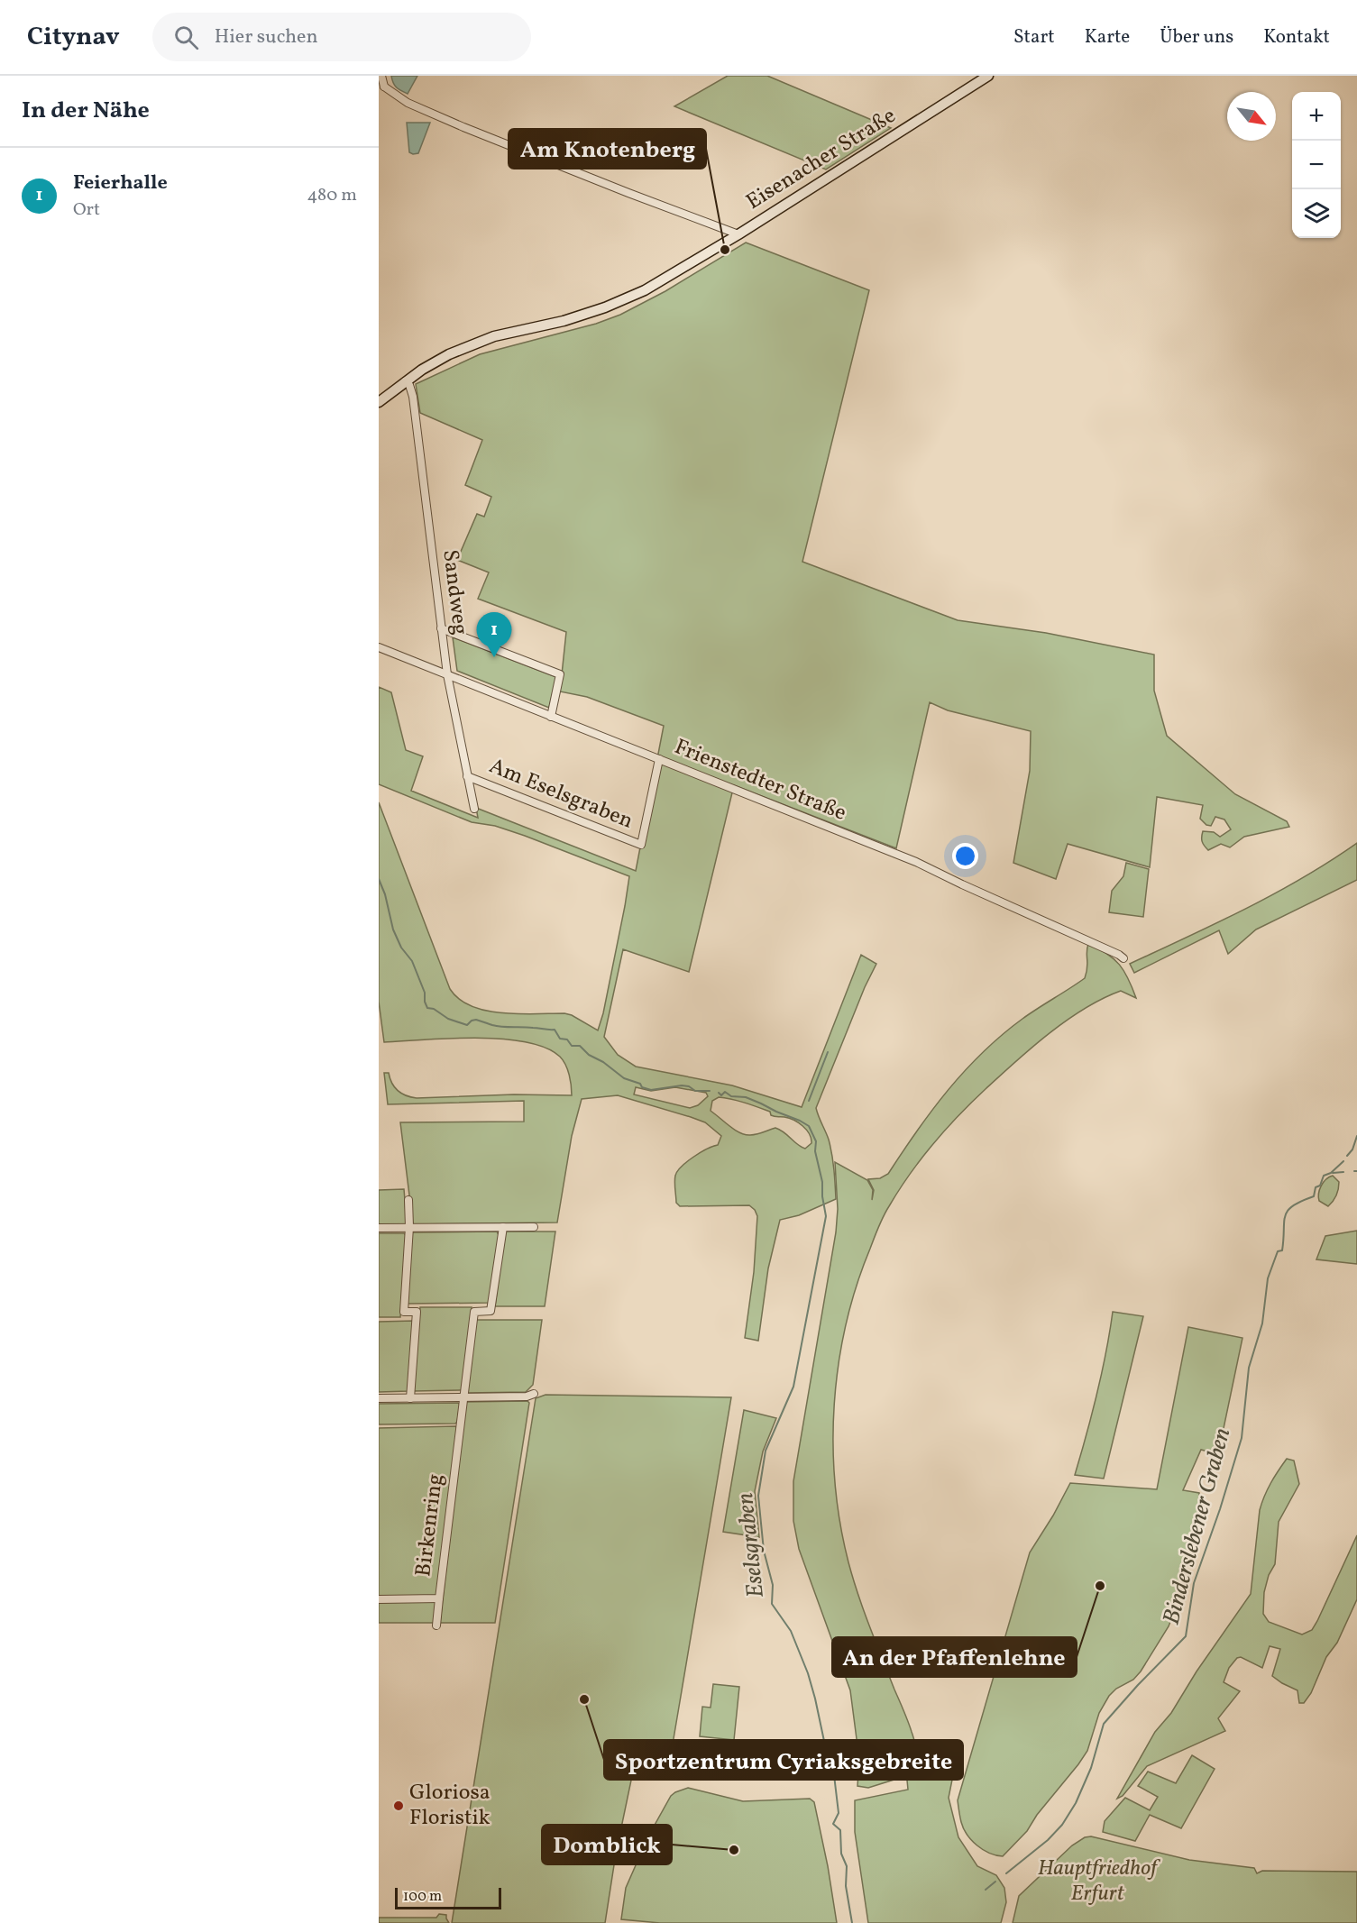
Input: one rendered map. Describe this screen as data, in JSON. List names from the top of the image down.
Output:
{
  "streets": {
    "main road": ["Eisenacher Straße"],
    "street": [
      "Sandweg",
      "Frienstedter Straße",
      "Am Eselsgraben",
      "Birkenring"
    ]
  },
  "crossings": [
    ["Eisenacher Straße", "Sandweg"],
    ["Sandweg", "Frienstedter Straße"],
    ["Sandweg", "Am Eselsgraben"],
    ["Frienstedter Straße", "Am Eselsgraben"]
  ],
  "water": ["Binderslebener Graben", "Eselsgraben"],
  "parks": ["Hauptfriedhof Erfurt"],
  "places": [
    "Am Knotenberg",
    "An der Pfaffenlehne",
    "Sportzentrum Cyriaksgebreite",
    "Gloriosa Floristik",
    "Domblick"
  ],
  "scale_bar": "100 m",
  "north": "bottom right",
  "page": {
    "header": "Citynav",
    "search": "Hier suchen",
    "nav": [
      "Start",
      "Karte",
      "Über uns",
      "Kontakt"
    ],
    "heading": "In der Nähe",
    "map_buttons": ["+", "−"],
    "list": [
      {
        "mark": "1",
        "name": "Feierhalle",
        "note": "Ort",
        "value": "480 m"
      }
    ],
    "pins": "1",
    "scale": "100 m"
  }
}
